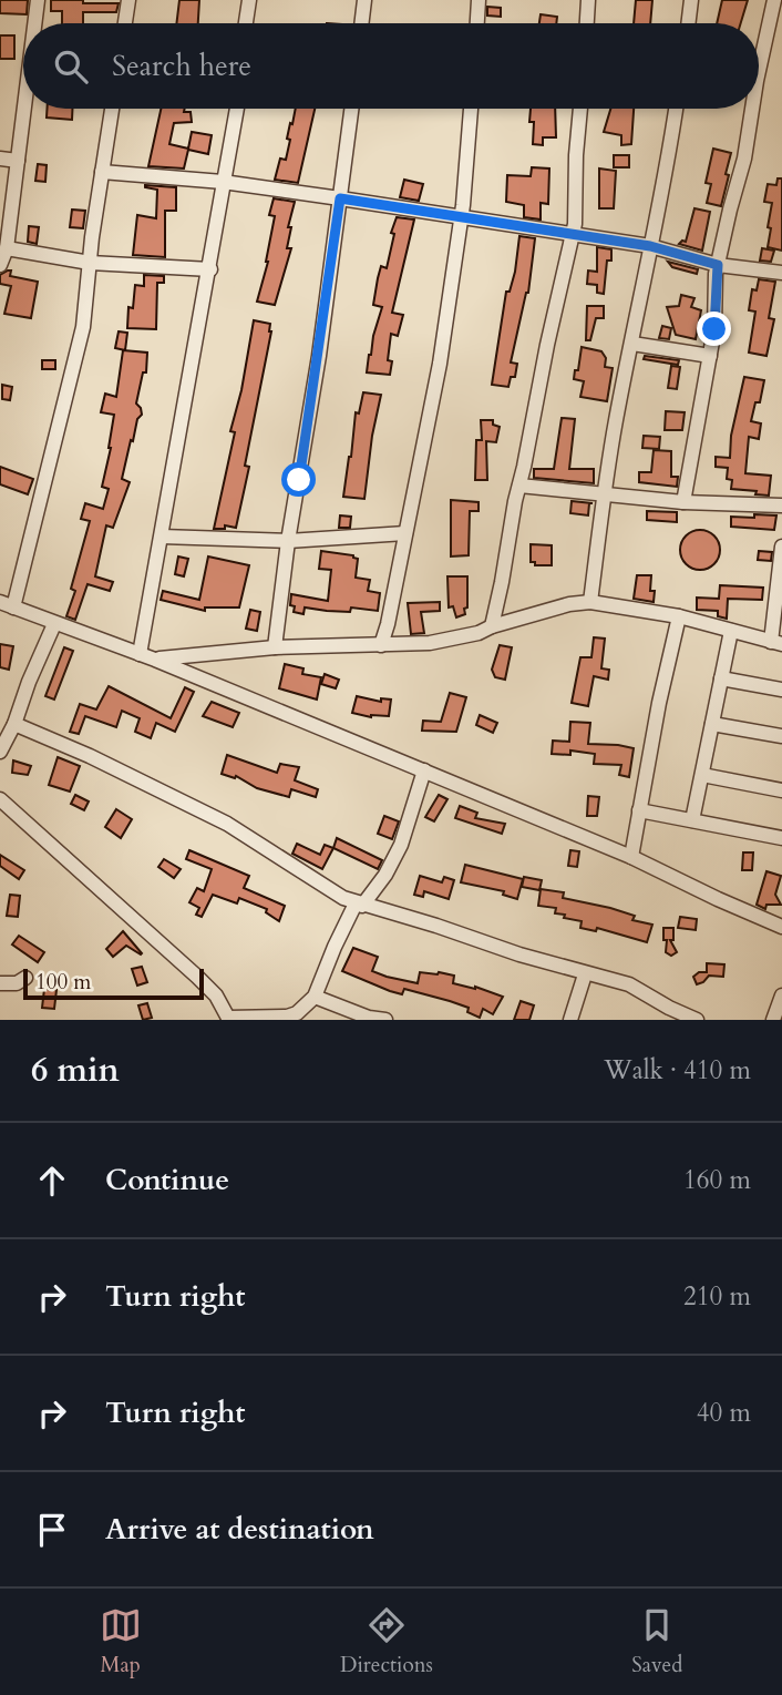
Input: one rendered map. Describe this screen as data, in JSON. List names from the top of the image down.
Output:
{
  "scale_bar": "100 m",
  "page": {
    "search": "Search here",
    "scale": "100 m",
    "heading": ["6 min", "Walk · 410 m"],
    "list": [
      ["Continue", "160 m"],
      ["Turn right", "210 m"],
      ["Turn right", "40 m"],
      "Arrive at destination"
    ],
    "nav": ["Map", "Directions", "Saved"]
  }
}
